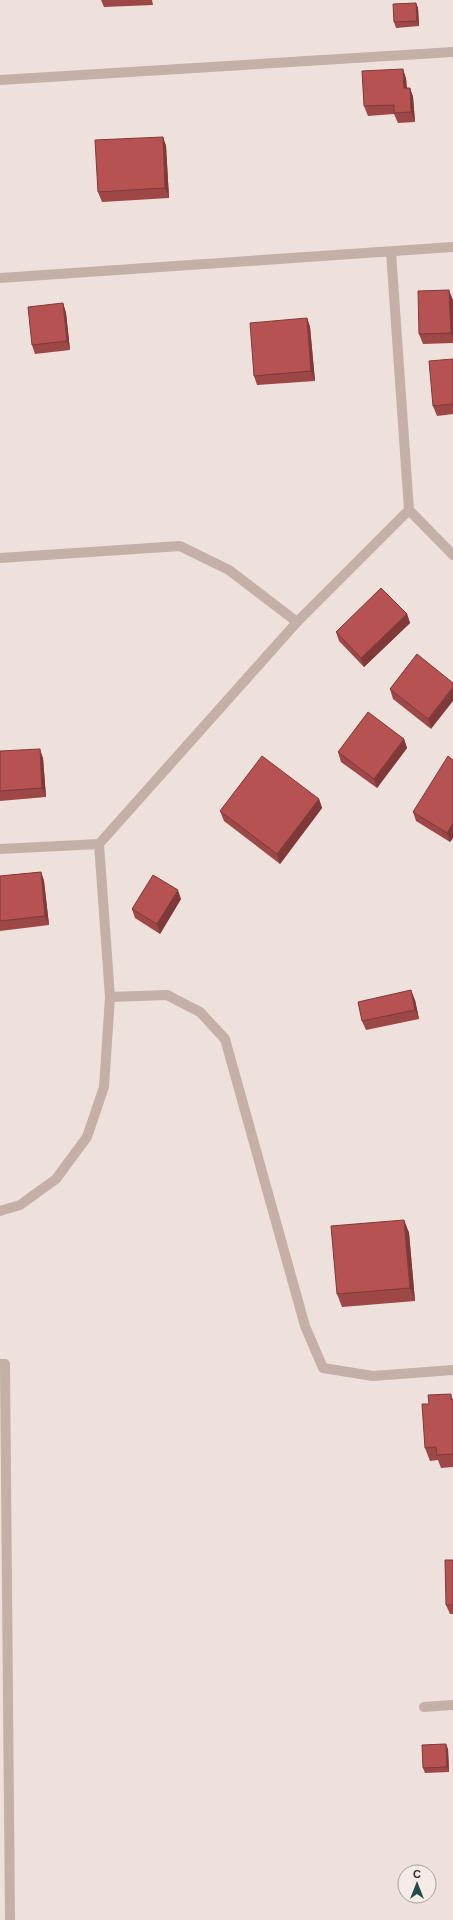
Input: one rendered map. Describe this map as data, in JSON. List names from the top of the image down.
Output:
{
  "north": "top"
}
